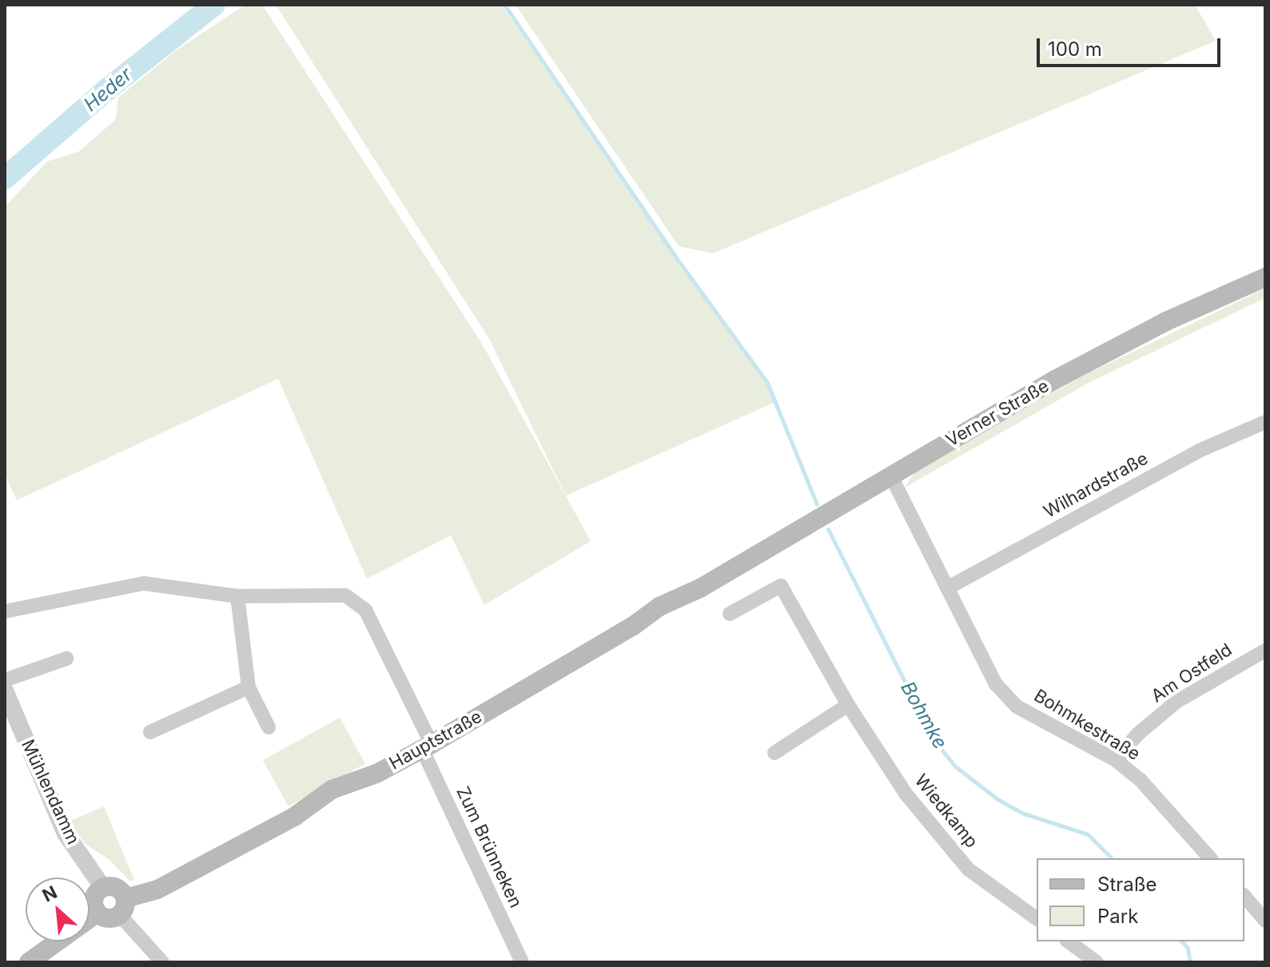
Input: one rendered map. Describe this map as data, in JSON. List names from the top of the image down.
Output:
{
  "streets": {
    "main road": ["Verner Straße", "Hauptstraße"],
    "street": [
      "Wilhardstraße",
      "Am Ostfeld",
      "Bohmkestraße",
      "Mühlendamm",
      "Wiedkamp",
      "Zum Brünneken"
    ]
  },
  "crossings": [
    ["Verner Straße", "Bohmkestraße"],
    ["Verner Straße", "Hauptstraße"],
    ["Wilhardstraße", "Bohmkestraße"],
    ["Am Ostfeld", "Bohmkestraße"],
    ["Hauptstraße", "Mühlendamm"],
    ["Hauptstraße", "Zum Brünneken"]
  ],
  "water": ["Heder", "Bohmke"],
  "legend": ["Straße", "Park"],
  "scale_bar": "100 m",
  "north": "top left"
}
